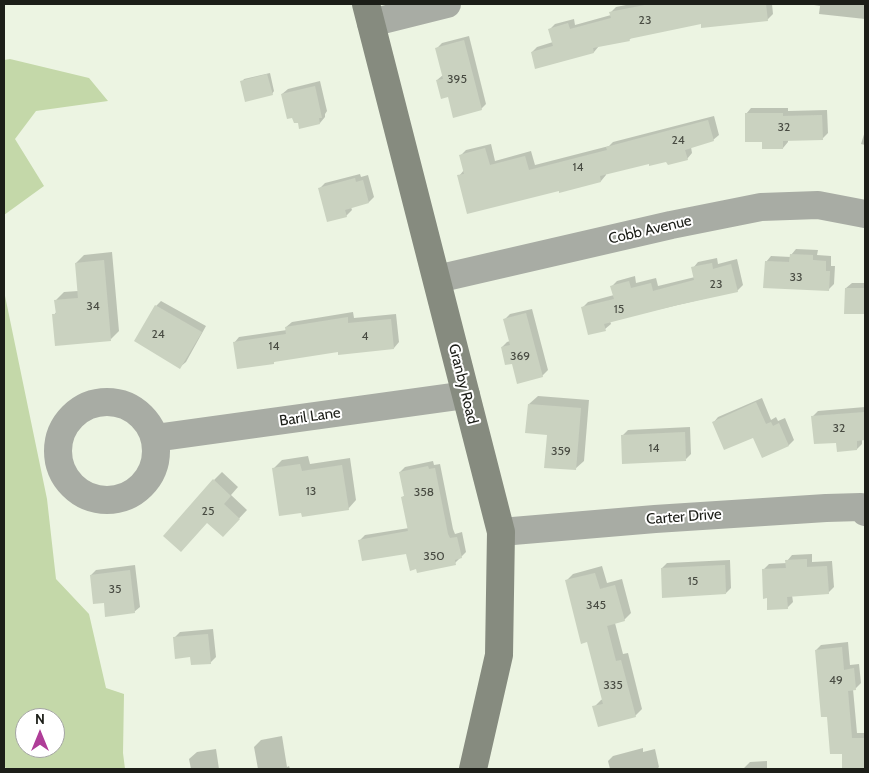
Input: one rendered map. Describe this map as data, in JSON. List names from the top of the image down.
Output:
{
  "streets": {
    "main road": ["Granby Road"],
    "street": ["Cobb Avenue", "Baril Lane", "Carter Drive"]
  },
  "crossings": [
    ["Cobb Avenue", "Granby Road"],
    ["Granby Road", "Baril Lane"],
    ["Granby Road", "Carter Drive"]
  ],
  "house_numbers": [
    "23",
    "395",
    "32",
    "24",
    "14",
    "33",
    "23",
    "34",
    "15",
    "24",
    "4",
    "14",
    "369",
    "32",
    "14",
    "359",
    "13",
    "358",
    "25",
    "350",
    "15",
    "35",
    "345",
    "49",
    "335"
  ],
  "north": "top"
}
